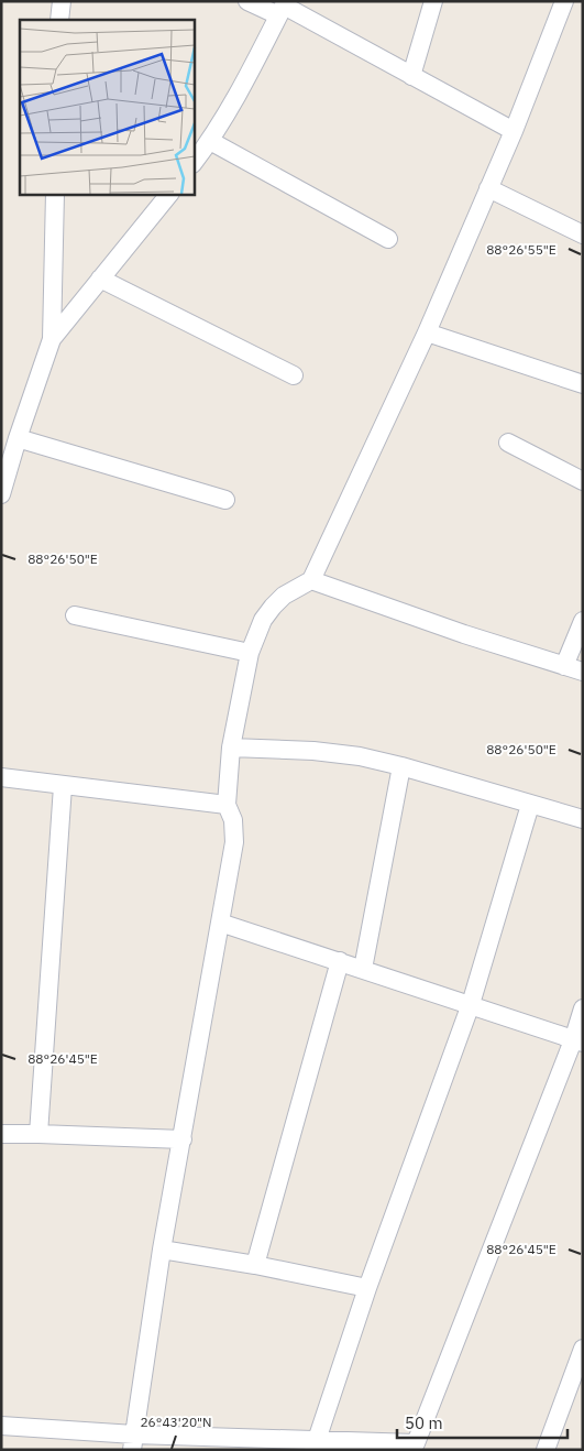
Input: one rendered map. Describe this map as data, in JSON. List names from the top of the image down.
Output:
{
  "scale_bar": "50 m",
  "coordinates": [
    "88°26'55\"E",
    "88°26'50\"E",
    "88°26'45\"E",
    "26°43'20\"N"
  ]
}
